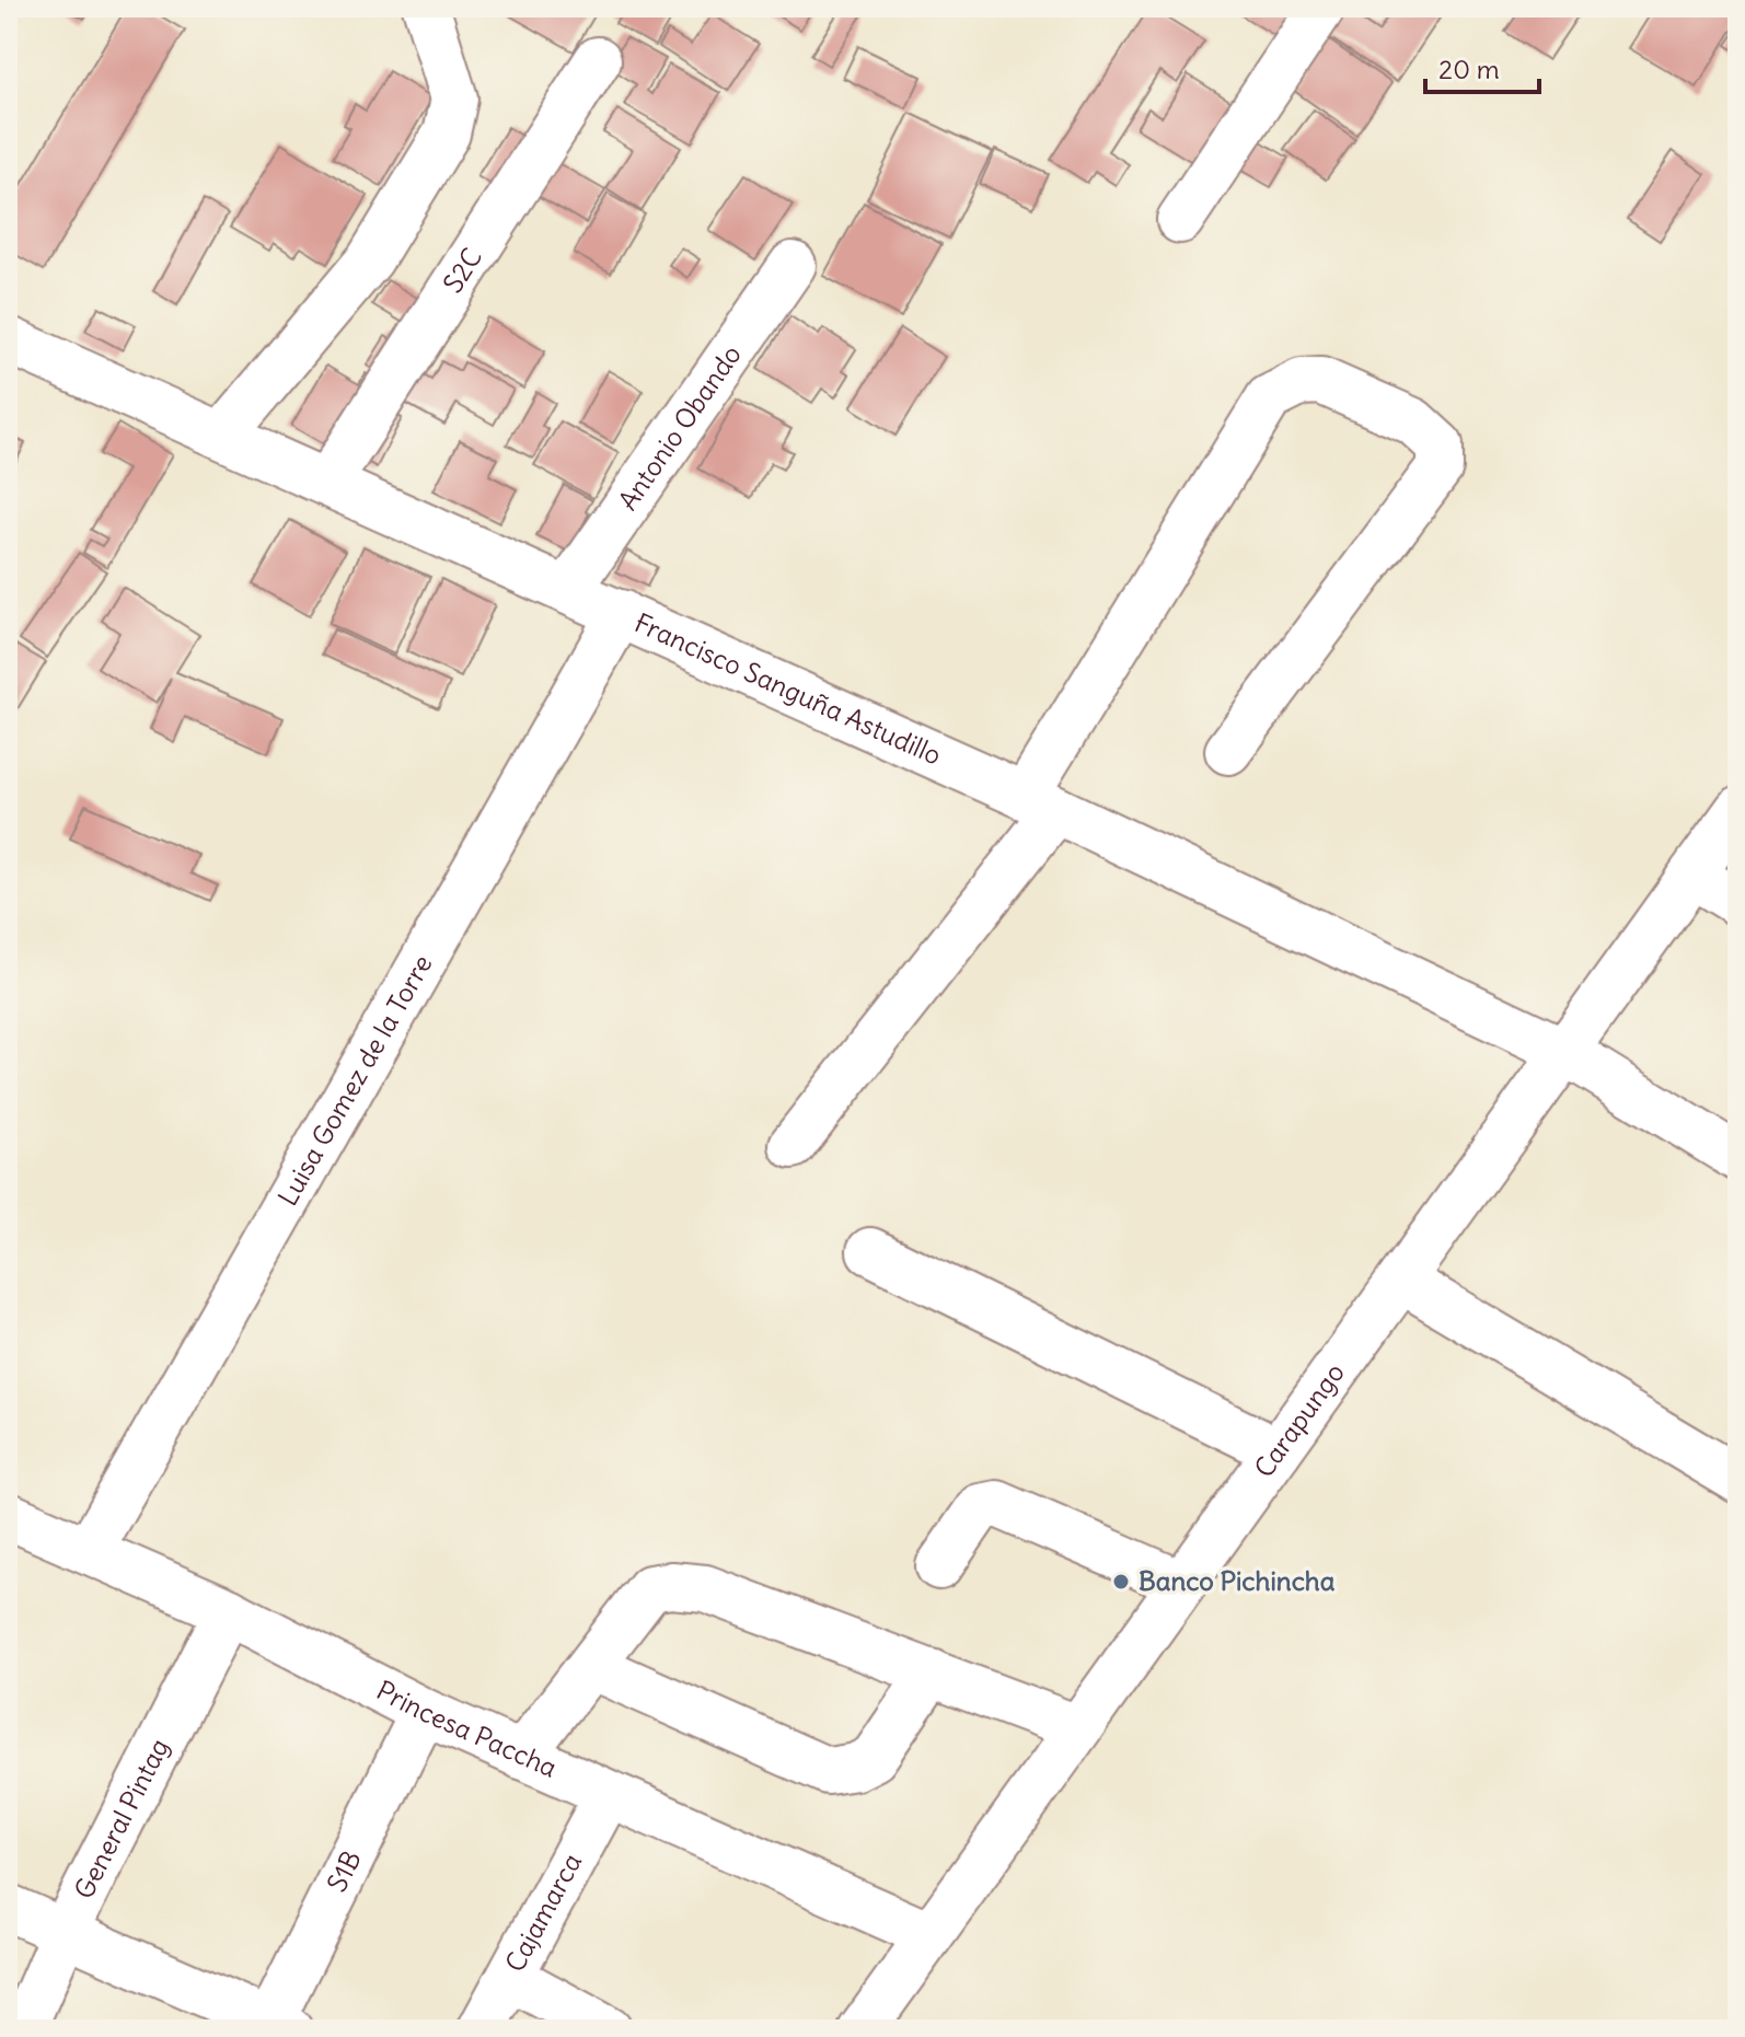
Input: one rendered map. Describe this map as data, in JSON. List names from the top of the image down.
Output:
{
  "streets": {
    "street": [
      "S2C",
      "Antonio Obando",
      "Francisco Sanguña Astudillo",
      "Luisa Gomez de la Torre",
      "Carapungo",
      "Princesa Paccha",
      "General Pintag",
      "S1B",
      "Cajamarca"
    ]
  },
  "crossings": [
    ["S2C", "Francisco Sanguña Astudillo"],
    ["Antonio Obando", "Francisco Sanguña Astudillo"],
    ["Francisco Sanguña Astudillo", "Luisa Gomez de la Torre"],
    ["Francisco Sanguña Astudillo", "Carapungo"],
    ["Luisa Gomez de la Torre", "Princesa Paccha"],
    ["Carapungo", "Princesa Paccha"],
    ["Princesa Paccha", "General Pintag"],
    ["Princesa Paccha", "S1B"],
    ["Princesa Paccha", "Cajamarca"]
  ],
  "places": ["Banco Pichincha"],
  "scale_bar": "20 m"
}
